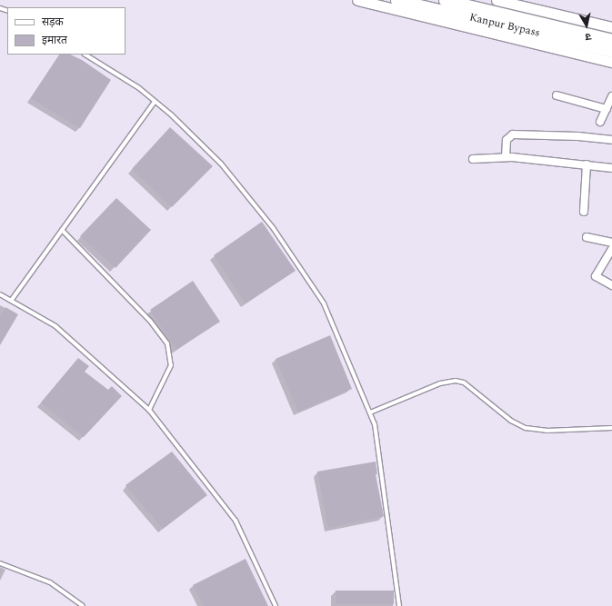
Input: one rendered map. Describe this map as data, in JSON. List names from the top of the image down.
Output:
{
  "streets": {
    "highway": ["Kanpur Bypass"]
  },
  "legend": ["सड़क", "इमारत"],
  "north": "bottom"
}
